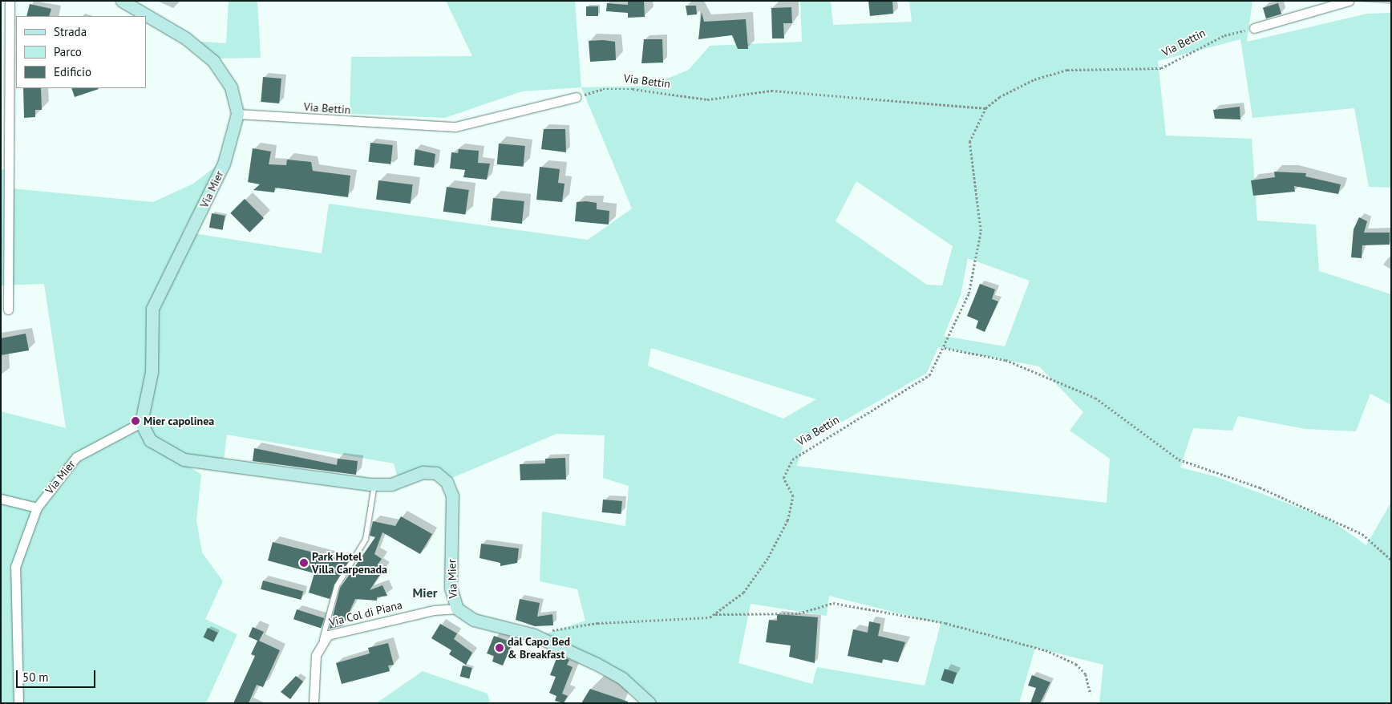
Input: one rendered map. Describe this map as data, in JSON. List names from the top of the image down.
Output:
{
  "streets": {
    "street": ["Via Bettin", "Via Mier", "Via Col di Piana"]
  },
  "crossings": [
    ["Via Bettin", "Via Mier"],
    ["Via Mier", "Via Col di Piana"]
  ],
  "districts": ["Mier"],
  "places": ["Mier capolinea", "Park Hotel Villa Carpenada", "dal Capo Bed & Breakfast"],
  "legend": ["Strada", "Parco", "Edificio"],
  "scale_bar": "50 m"
}
